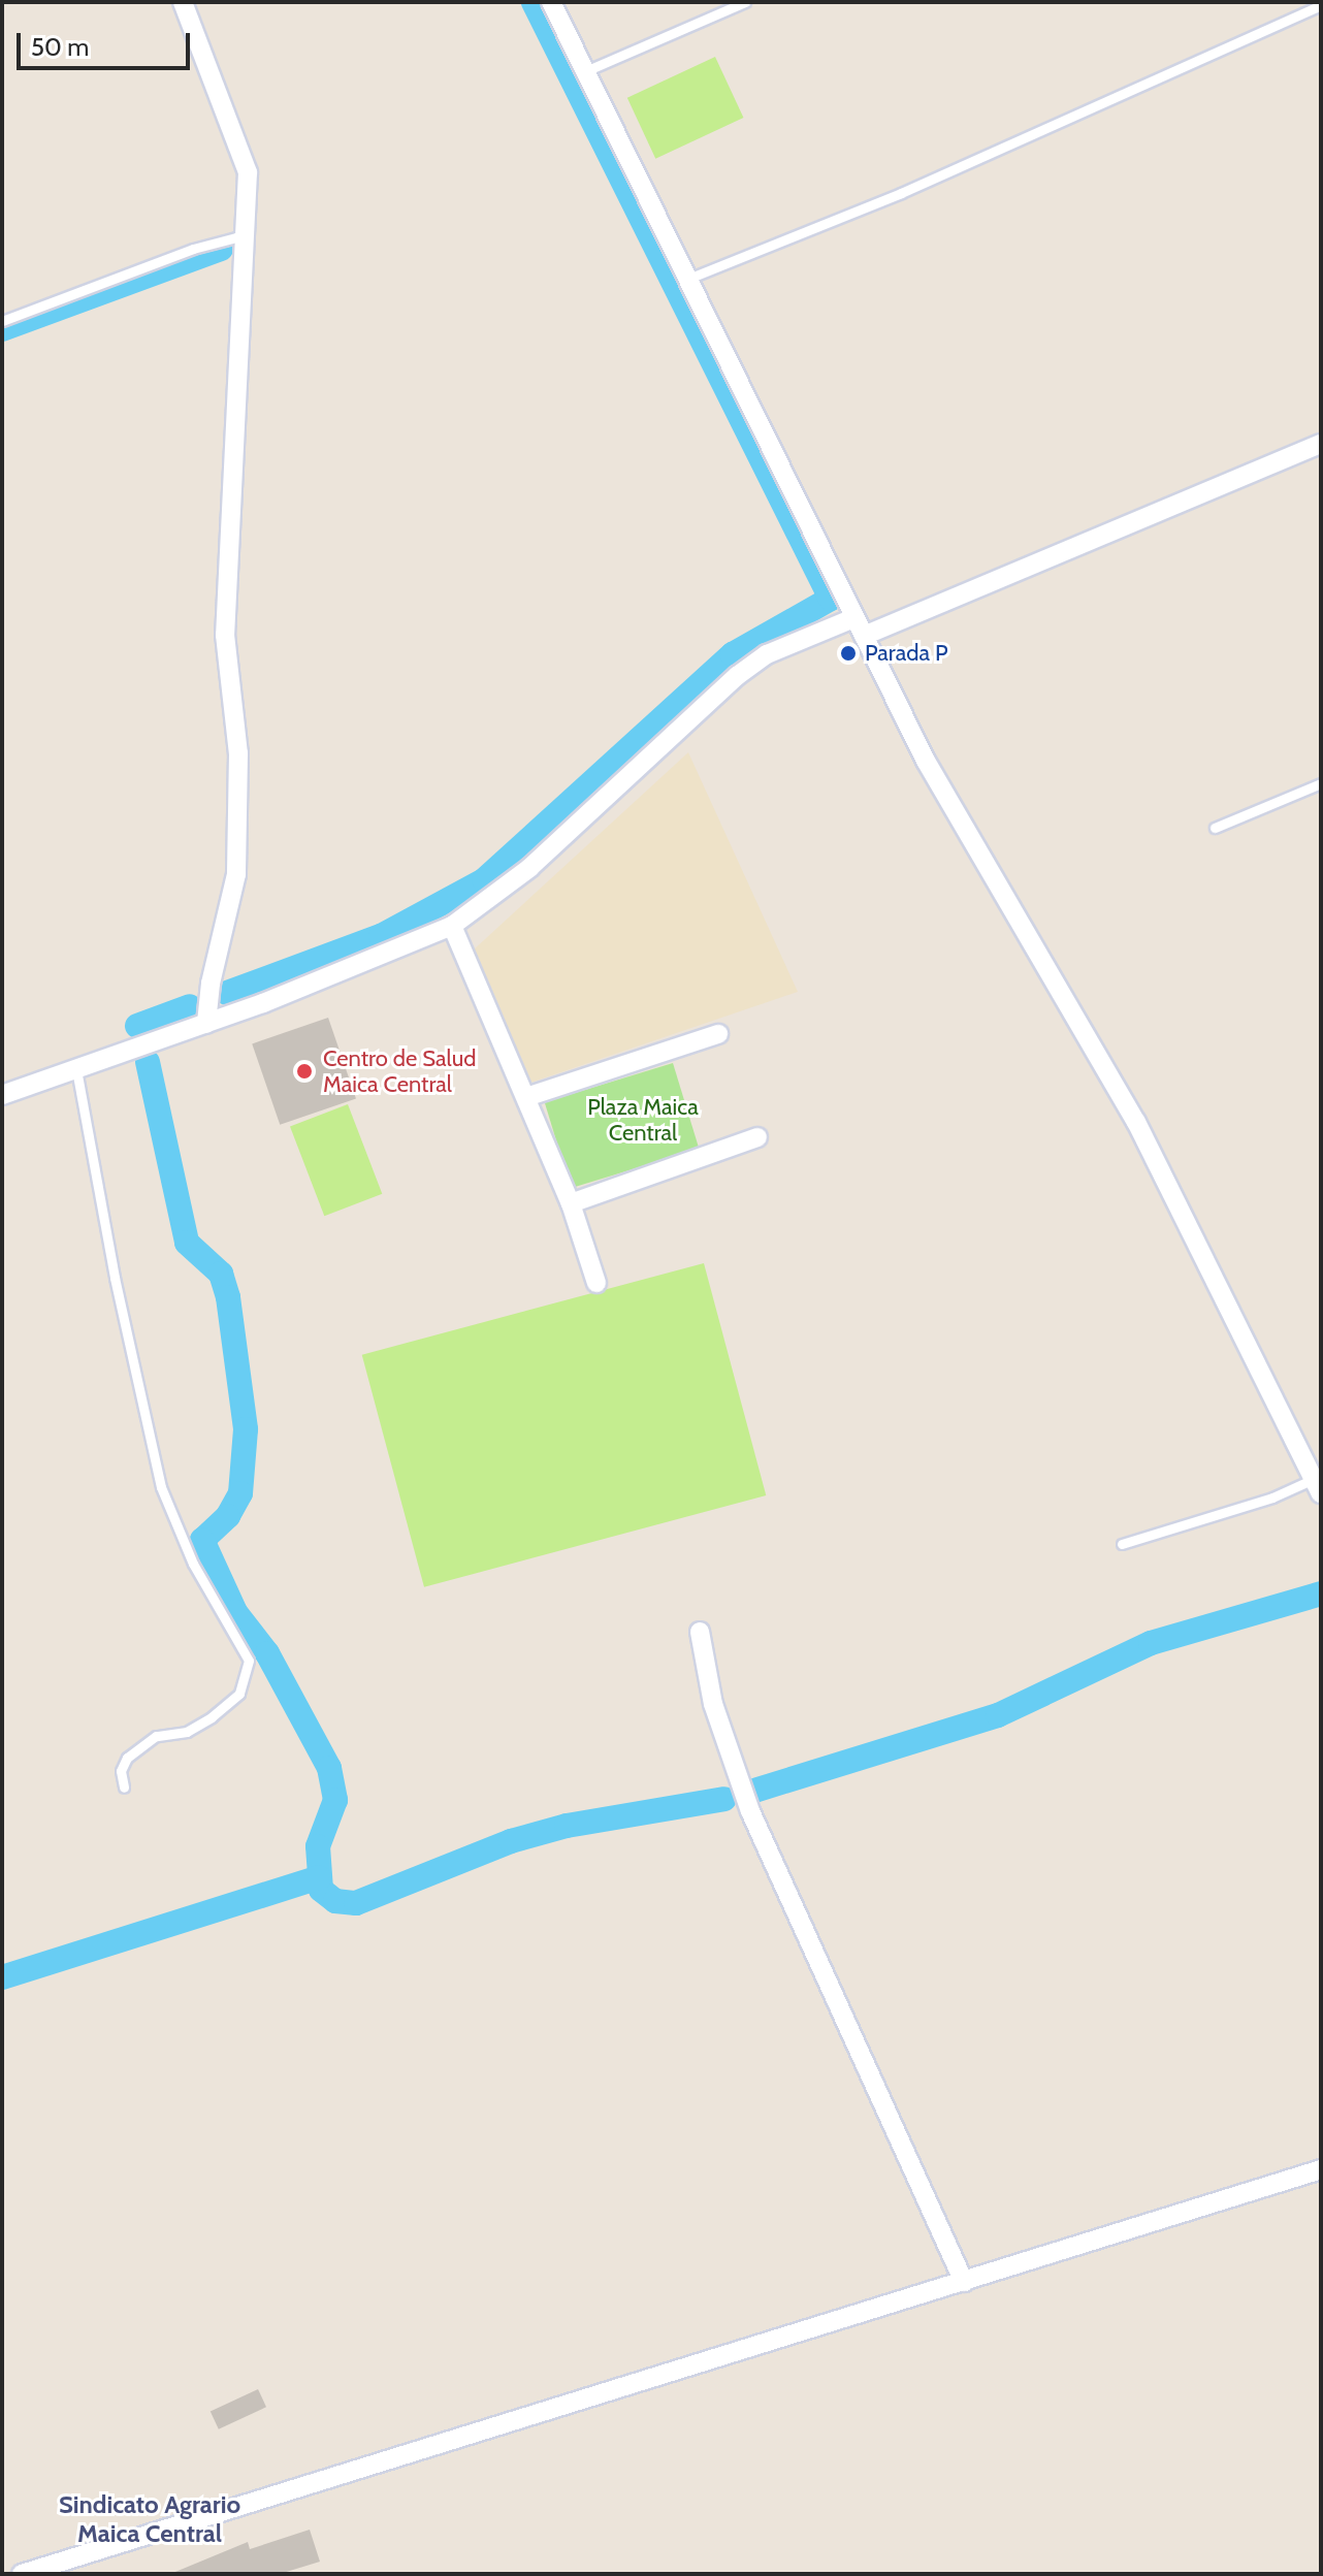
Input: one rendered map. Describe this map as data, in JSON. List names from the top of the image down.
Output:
{
  "districts": ["Sindicato Agrario Maica Central"],
  "parks": ["Plaza Maica Central"],
  "places": ["Parada P", "Centro de Salud Maica Central"],
  "scale_bar": "50 m"
}
